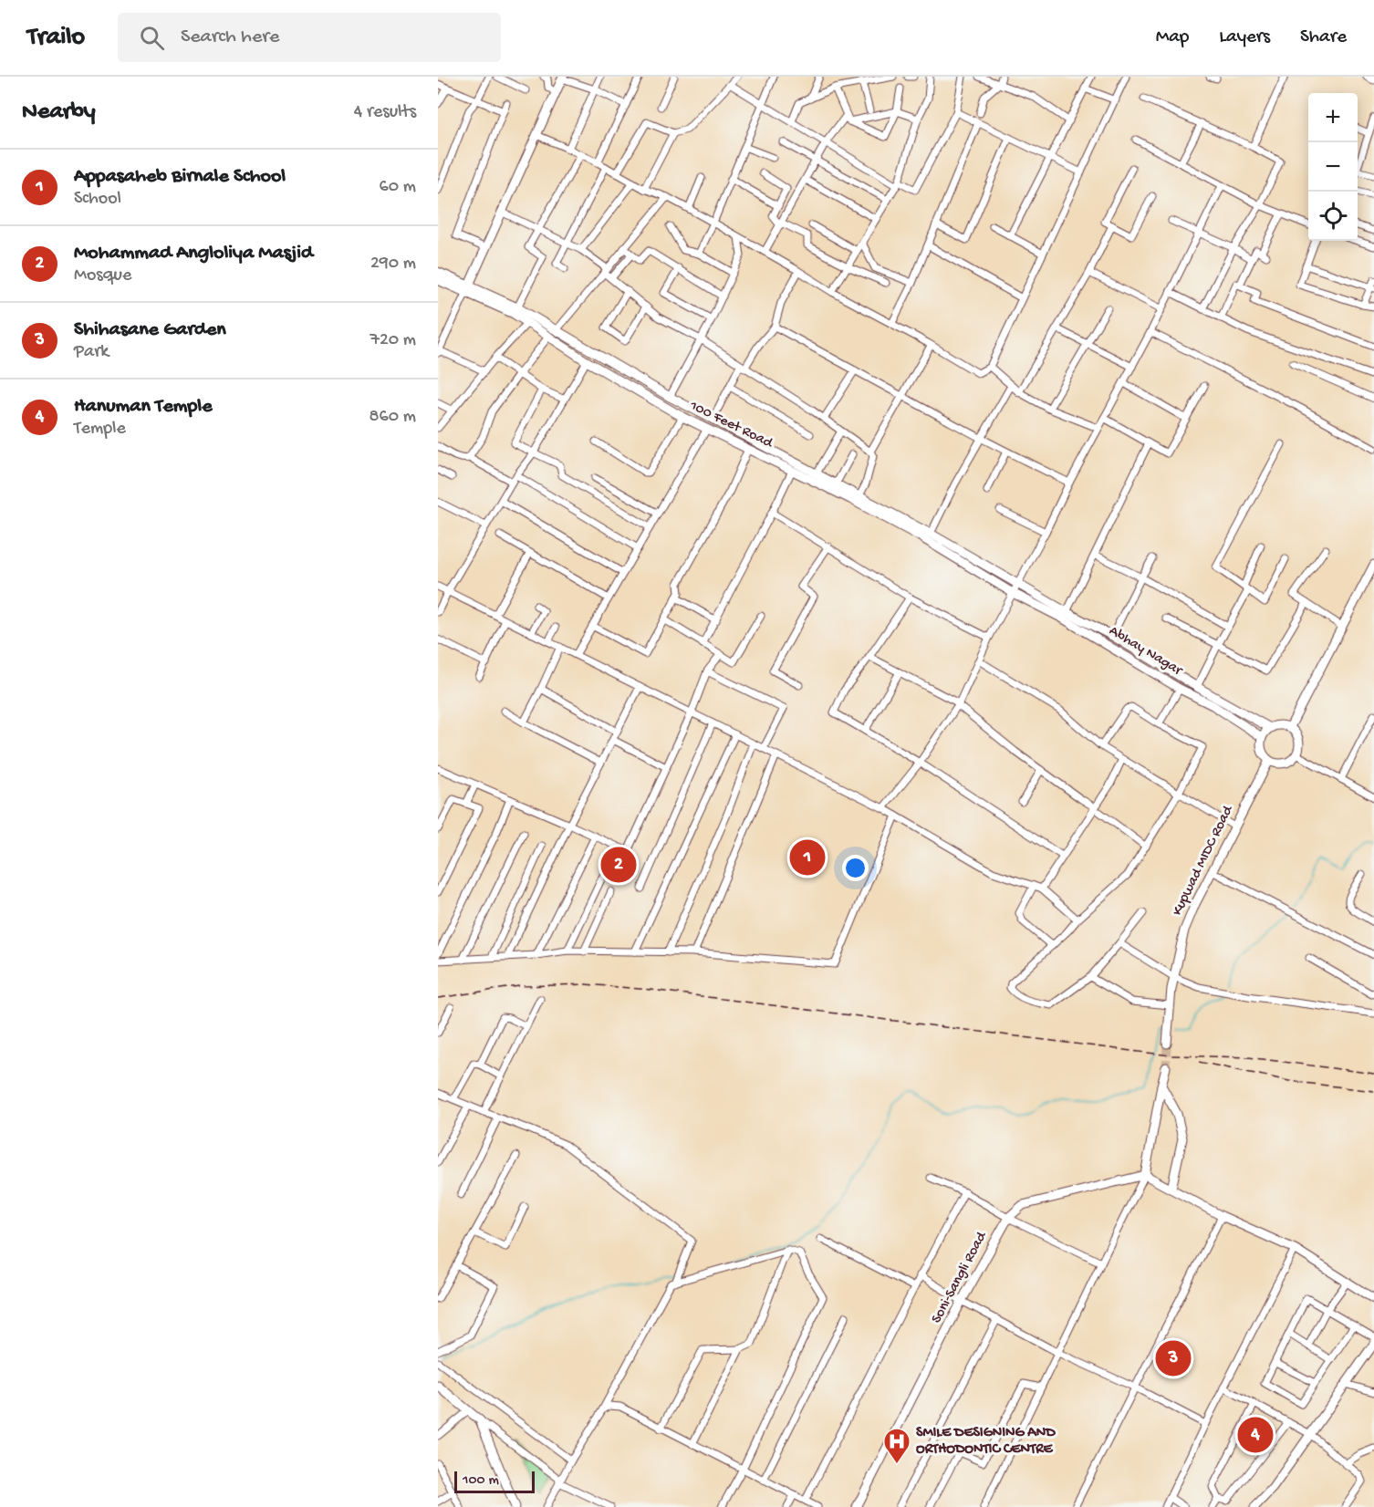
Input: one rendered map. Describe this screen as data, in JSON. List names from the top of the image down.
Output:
{
  "streets": {
    "main road": [
      "100 Feet Road",
      "Abhay Nagar",
      "Kupwad MIDC Road",
      "Soni-Sangli Road"
    ]
  },
  "crossings": [
    ["100 Feet Road", "Abhay Nagar"],
    ["Abhay Nagar", "Kupwad MIDC Road"]
  ],
  "places": {
    "hospital": ["SMILE DESIGNING AND ORTHODONTIC CENTRE"]
  },
  "scale_bar": "100 m",
  "page": {
    "header": "Trailo",
    "search": "Search here",
    "nav": ["Map", "Layers", "Share"],
    "heading": ["Nearby", "4 results"],
    "map_buttons": ["+", "−"],
    "list": [
      {
        "mark": "1",
        "name": "Appasaheb Birnale School",
        "note": "School",
        "value": "60 m"
      },
      {
        "mark": "2",
        "name": "Mohammad Angloliya Masjid",
        "note": "Mosque",
        "value": "290 m"
      },
      {
        "mark": "3",
        "name": "Shihasane Garden",
        "note": "Park",
        "value": "720 m"
      },
      {
        "mark": "4",
        "name": "Hanuman Temple",
        "note": "Temple",
        "value": "860 m"
      }
    ],
    "pins": [
      "1",
      "2",
      "3",
      "4"
    ],
    "scale": "100 m"
  }
}
